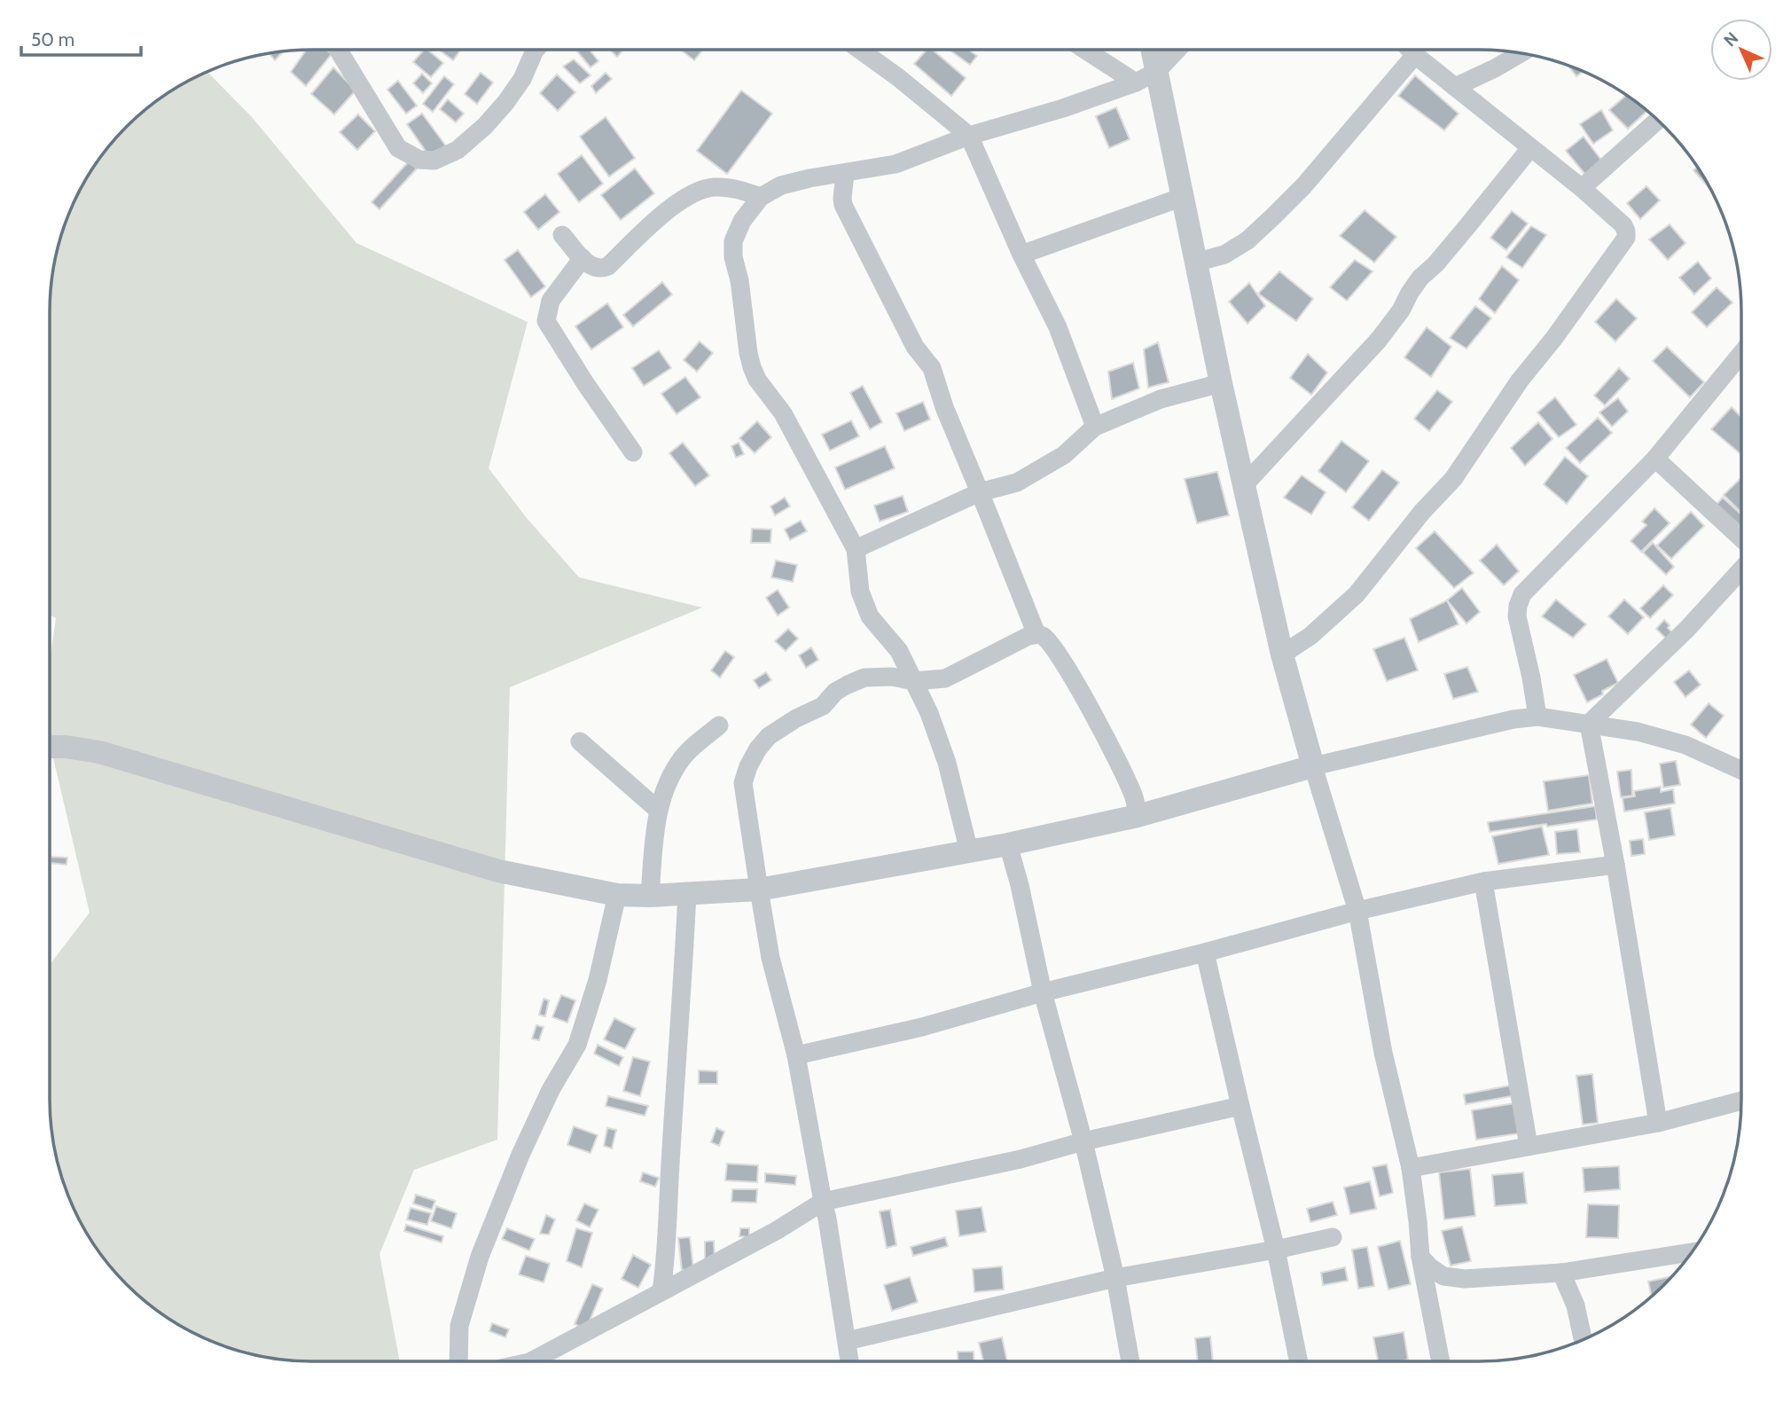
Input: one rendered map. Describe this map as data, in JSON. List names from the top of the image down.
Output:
{
  "scale_bar": "50 m",
  "north": "top left"
}
